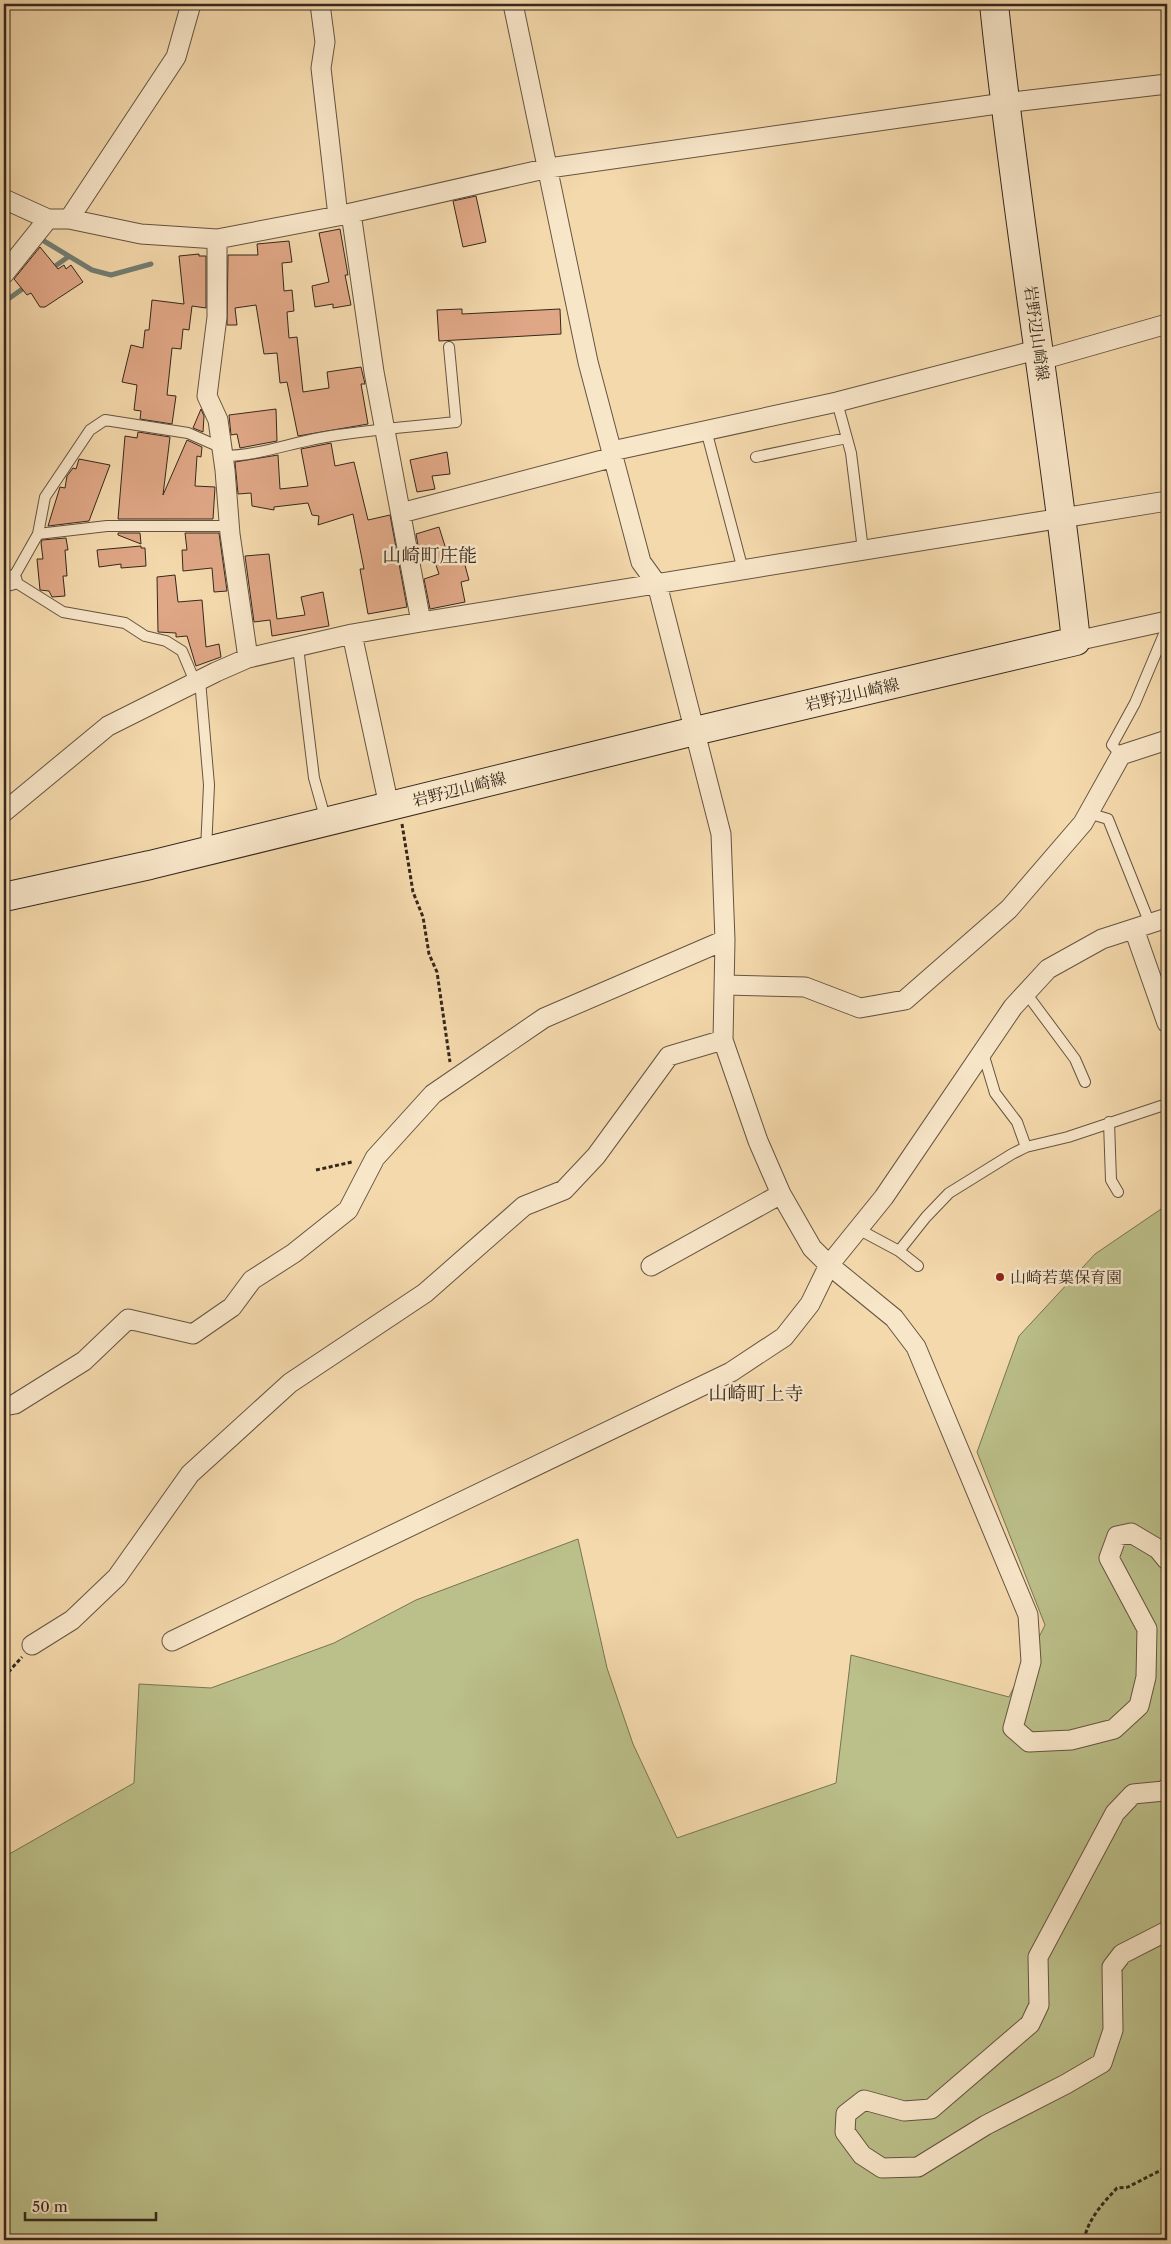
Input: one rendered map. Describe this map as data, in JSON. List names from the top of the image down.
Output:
{
  "streets": {
    "main road": ["岩野辺山崎線"]
  },
  "districts": ["山崎町庄能", "山崎町上寺"],
  "places": ["山崎若葉保育園"],
  "scale_bar": "50 m"
}
